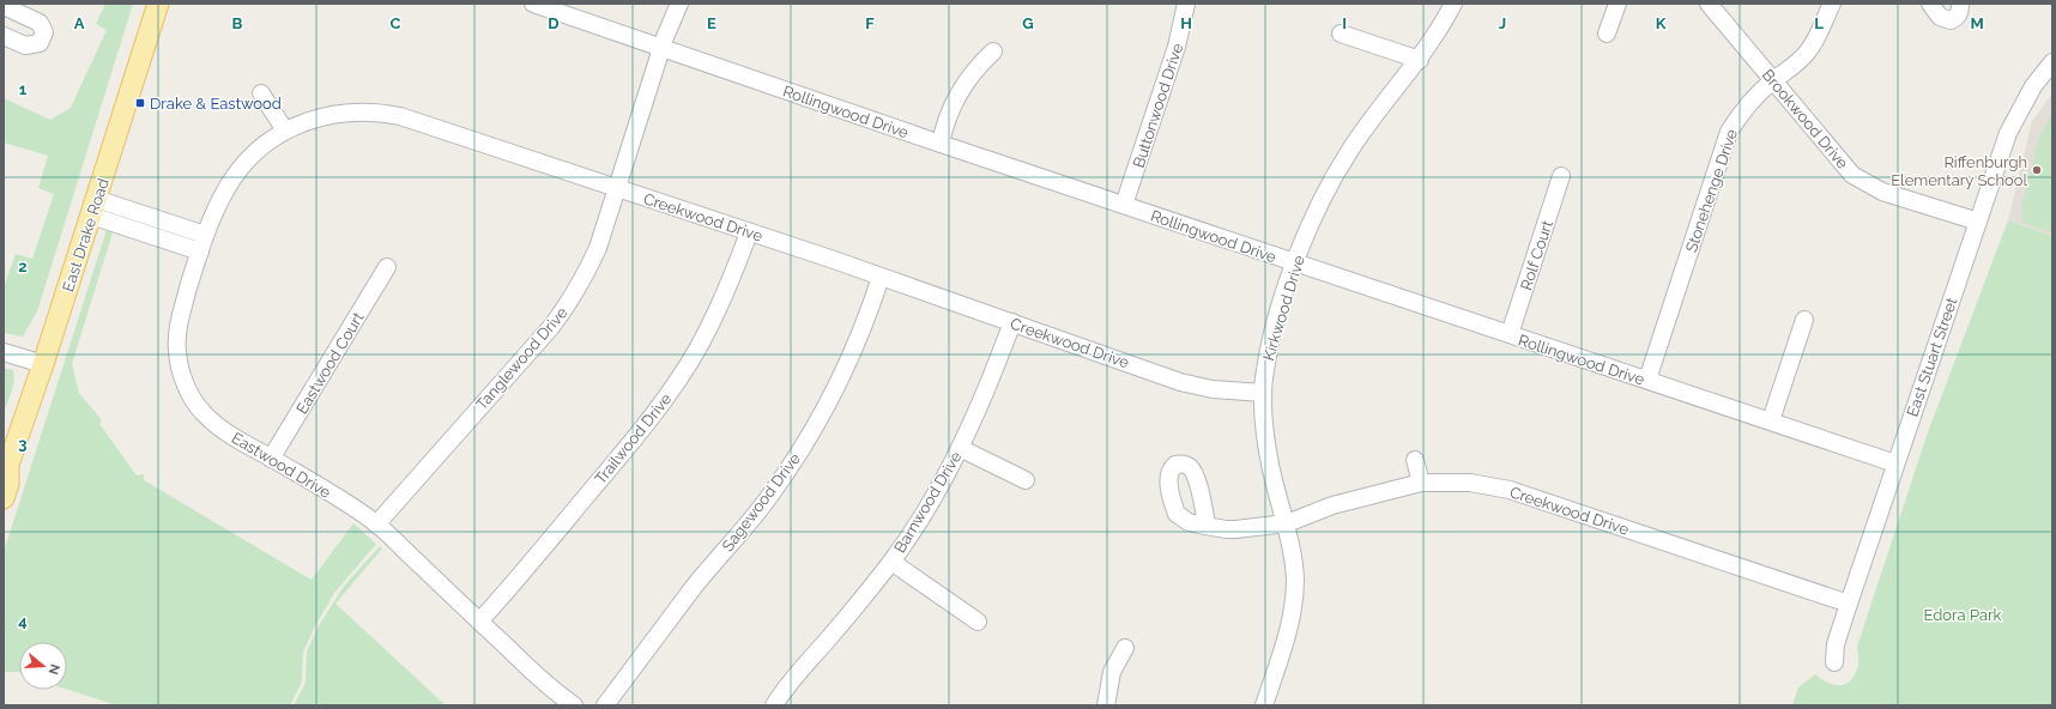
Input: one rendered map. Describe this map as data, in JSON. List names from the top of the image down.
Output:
{
  "streets": {
    "main road": ["East Drake Road"],
    "street": [
      "Buttonwood Drive",
      "Rollingwood Drive",
      "Brookwood Drive",
      "Stonehenge Drive",
      "Creekwood Drive",
      "Rolf Court",
      "Kirkwood Drive",
      "East Stuart Street",
      "Tanglewood Drive",
      "Eastwood Court",
      "Trailwood Drive",
      "Eastwood Drive",
      "Sagewood Drive",
      "Barnwood Drive"
    ]
  },
  "crossings": [
    ["Buttonwood Drive", "Rollingwood Drive"],
    ["Rollingwood Drive", "Stonehenge Drive"],
    ["Rollingwood Drive", "Rolf Court"],
    ["Rollingwood Drive", "Kirkwood Drive"],
    ["Rollingwood Drive", "East Stuart Street"],
    ["Rollingwood Drive", "Tanglewood Drive"],
    ["Brookwood Drive", "Stonehenge Drive"],
    ["Brookwood Drive", "East Stuart Street"],
    ["Creekwood Drive", "Kirkwood Drive"],
    ["Creekwood Drive", "East Stuart Street"],
    ["Creekwood Drive", "Tanglewood Drive"],
    ["Creekwood Drive", "Trailwood Drive"],
    ["Creekwood Drive", "Eastwood Drive"],
    ["Creekwood Drive", "Sagewood Drive"],
    ["Creekwood Drive", "Barnwood Drive"],
    ["Tanglewood Drive", "Eastwood Drive"],
    ["Eastwood Court", "Eastwood Drive"],
    ["Trailwood Drive", "Eastwood Drive"]
  ],
  "parks": ["Edora Park"],
  "places": {
    "transit": ["Drake & Eastwood"],
    "other": ["Riffenburgh Elementary School"]
  },
  "north": "right",
  "grid": {
    "columns": [
      "A",
      "B",
      "C",
      "D",
      "E",
      "F",
      "G",
      "H",
      "I",
      "J",
      "K",
      "L",
      "M"
    ],
    "rows": [
      "1",
      "2",
      "3",
      "4"
    ]
  }
}
